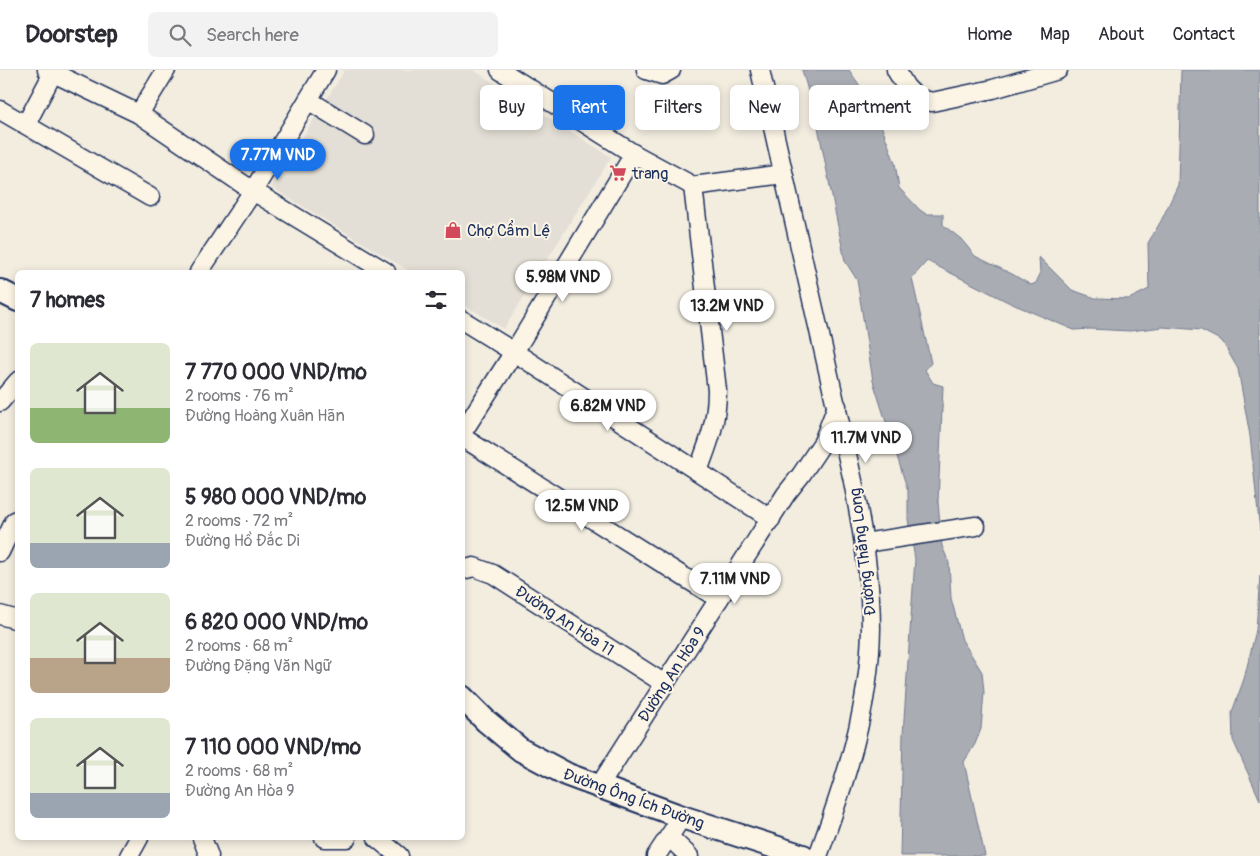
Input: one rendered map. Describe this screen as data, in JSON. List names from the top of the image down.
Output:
{
  "streets": {
    "main road": ["Đường Ông Ích Đường"],
    "street": ["Đường Thăng Long", "Đường An Hòa 11", "Đường An Hòa 9"]
  },
  "crossings": [
    ["Đường Thăng Long", "Đường An Hòa 9"],
    ["Đường An Hòa 11", "Đường An Hòa 9"],
    ["Đường An Hòa 9", "Đường Ông Ích Đường"]
  ],
  "places": {
    "supermarket": ["trang"],
    "shop": ["Chợ Cẩm Lệ"]
  },
  "page": {
    "header": "Doorstep",
    "search": "Search here",
    "nav": [
      "Home",
      "Map",
      "About",
      "Contact"
    ],
    "chip": [
      "Buy",
      "Rent",
      "Filters",
      "New",
      "Apartment"
    ],
    "price": [
      "7.77M VND",
      "5.98M VND",
      "13.2M VND",
      "6.82M VND",
      "11.7M VND",
      "12.5M VND",
      "7.11M VND"
    ],
    "heading": "7 homes",
    "list": [
      {
        "name": "7 770 000 VND/mo",
        "note": "2 rooms · 76 m² · Đường Hoàng Xuân Hãn"
      },
      {
        "name": "5 980 000 VND/mo",
        "note": "2 rooms · 72 m² · Đường Hồ Đắc Di"
      },
      {
        "name": "6 820 000 VND/mo",
        "note": "2 rooms · 68 m² · Đường Đặng Văn Ngữ"
      },
      {
        "name": "7 110 000 VND/mo",
        "note": "2 rooms · 68 m² · Đường An Hòa 9"
      }
    ]
  }
}
